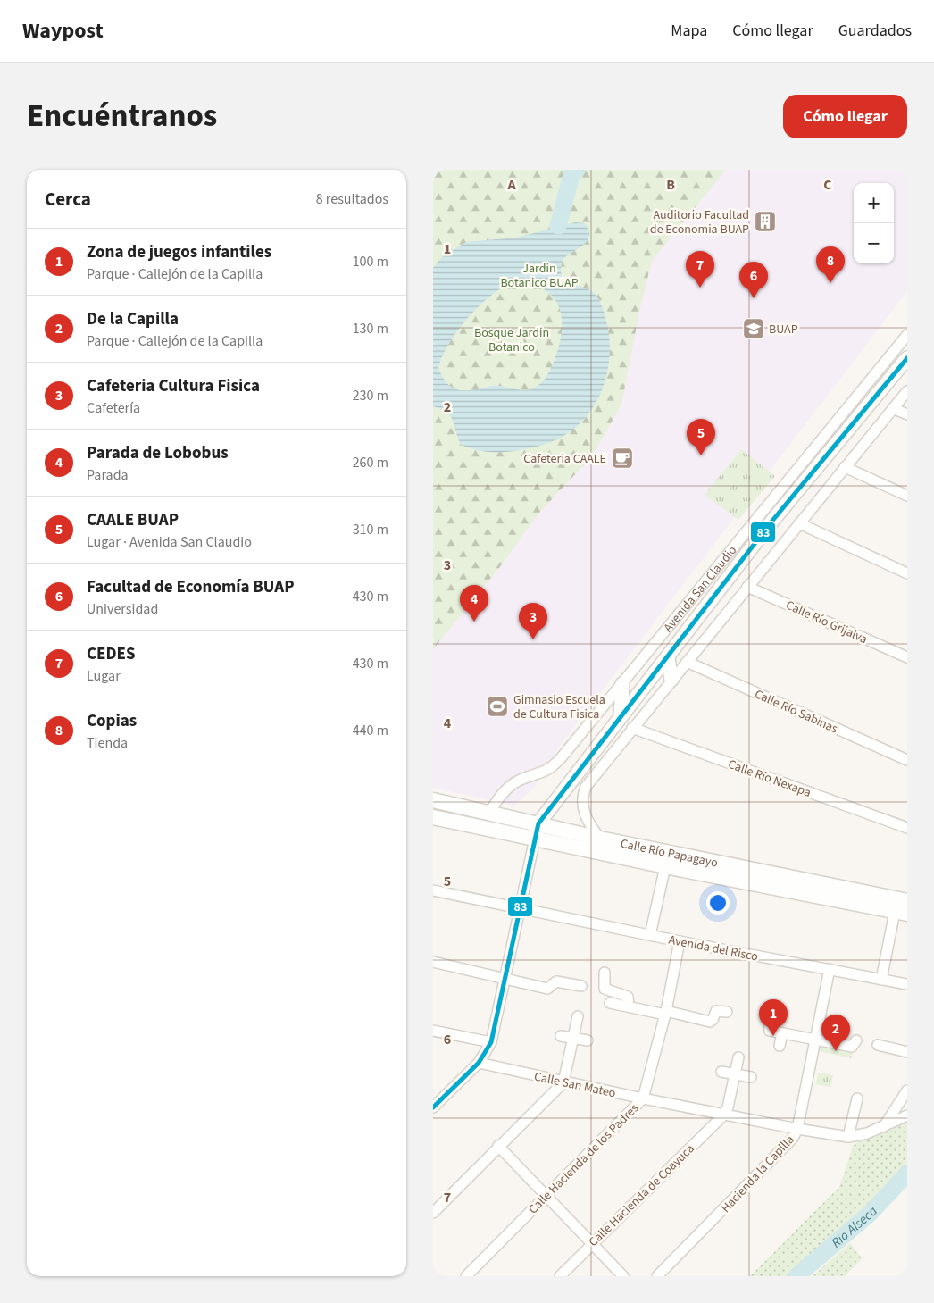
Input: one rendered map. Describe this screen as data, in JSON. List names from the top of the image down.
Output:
{
  "streets": {
    "main road": ["Calle Río Papagayo"],
    "street": [
      "Avenida San Claudio",
      "Calle Río Grijalva",
      "Calle Río Sabinas",
      "Calle Río Nexapa",
      "Avenida del Risco",
      "Calle San Mateo",
      "Calle Hacienda de los Padres",
      "Hacienda la Capilla",
      "Calle Hacienda de Coayuca"
    ]
  },
  "crossings": [
    ["Avenida San Claudio", "Calle Río Papagayo"],
    ["Avenida San Claudio", "Avenida del Risco"],
    ["Avenida San Claudio", "Calle San Mateo"],
    ["Avenida del Risco", "Calle Hacienda de los Padres"],
    ["Avenida del Risco", "Hacienda la Capilla"],
    ["Calle San Mateo", "Calle Hacienda de los Padres"],
    ["Calle San Mateo", "Hacienda la Capilla"],
    ["Calle San Mateo", "Calle Hacienda de Coayuca"]
  ],
  "water": ["Rio Alseca"],
  "parks": ["Jardin Botanico BUAP", "Bosque Jardin Botanico"],
  "places": {
    "building": ["Auditorio Facultad de Economia BUAP"],
    "school or university": ["BUAP"],
    "cafe": ["Cafeteria CAALE"],
    "sports": ["Gimnasio Escuela de Cultura Fisica"]
  },
  "lines": ["transit line 83"],
  "page": {
    "header": "Waypost",
    "nav": ["Mapa", "Cómo llegar", "Guardados"],
    "title": "Encuéntranos",
    "buttons": "Cómo llegar",
    "heading": ["Cerca", "8 resultados"],
    "map_buttons": ["+", "−"],
    "list": [
      {
        "mark": "1",
        "name": "Zona de juegos infantiles",
        "note": "Parque · Callejón de la Capilla",
        "value": "100 m"
      },
      {
        "mark": "2",
        "name": "De la Capilla",
        "note": "Parque · Callejón de la Capilla",
        "value": "130 m"
      },
      {
        "mark": "3",
        "name": "Cafeteria Cultura Fisica",
        "note": "Cafetería",
        "value": "230 m"
      },
      {
        "mark": "4",
        "name": "Parada de Lobobus",
        "note": "Parada",
        "value": "260 m"
      },
      {
        "mark": "5",
        "name": "CAALE BUAP",
        "note": "Lugar · Avenida San Claudio",
        "value": "310 m"
      },
      {
        "mark": "6",
        "name": "Facultad de Economía BUAP",
        "note": "Universidad",
        "value": "430 m"
      },
      {
        "mark": "7",
        "name": "CEDES",
        "note": "Lugar",
        "value": "430 m"
      },
      {
        "mark": "8",
        "name": "Copias",
        "note": "Tienda",
        "value": "440 m"
      }
    ],
    "pins": [
      "8",
      "7",
      "6",
      "5",
      "4",
      "3",
      "1",
      "2"
    ]
  },
  "grid": {
    "columns": ["A", "B", "C"],
    "rows": [
      "1",
      "2",
      "3",
      "4",
      "5",
      "6",
      "7"
    ]
  }
}
